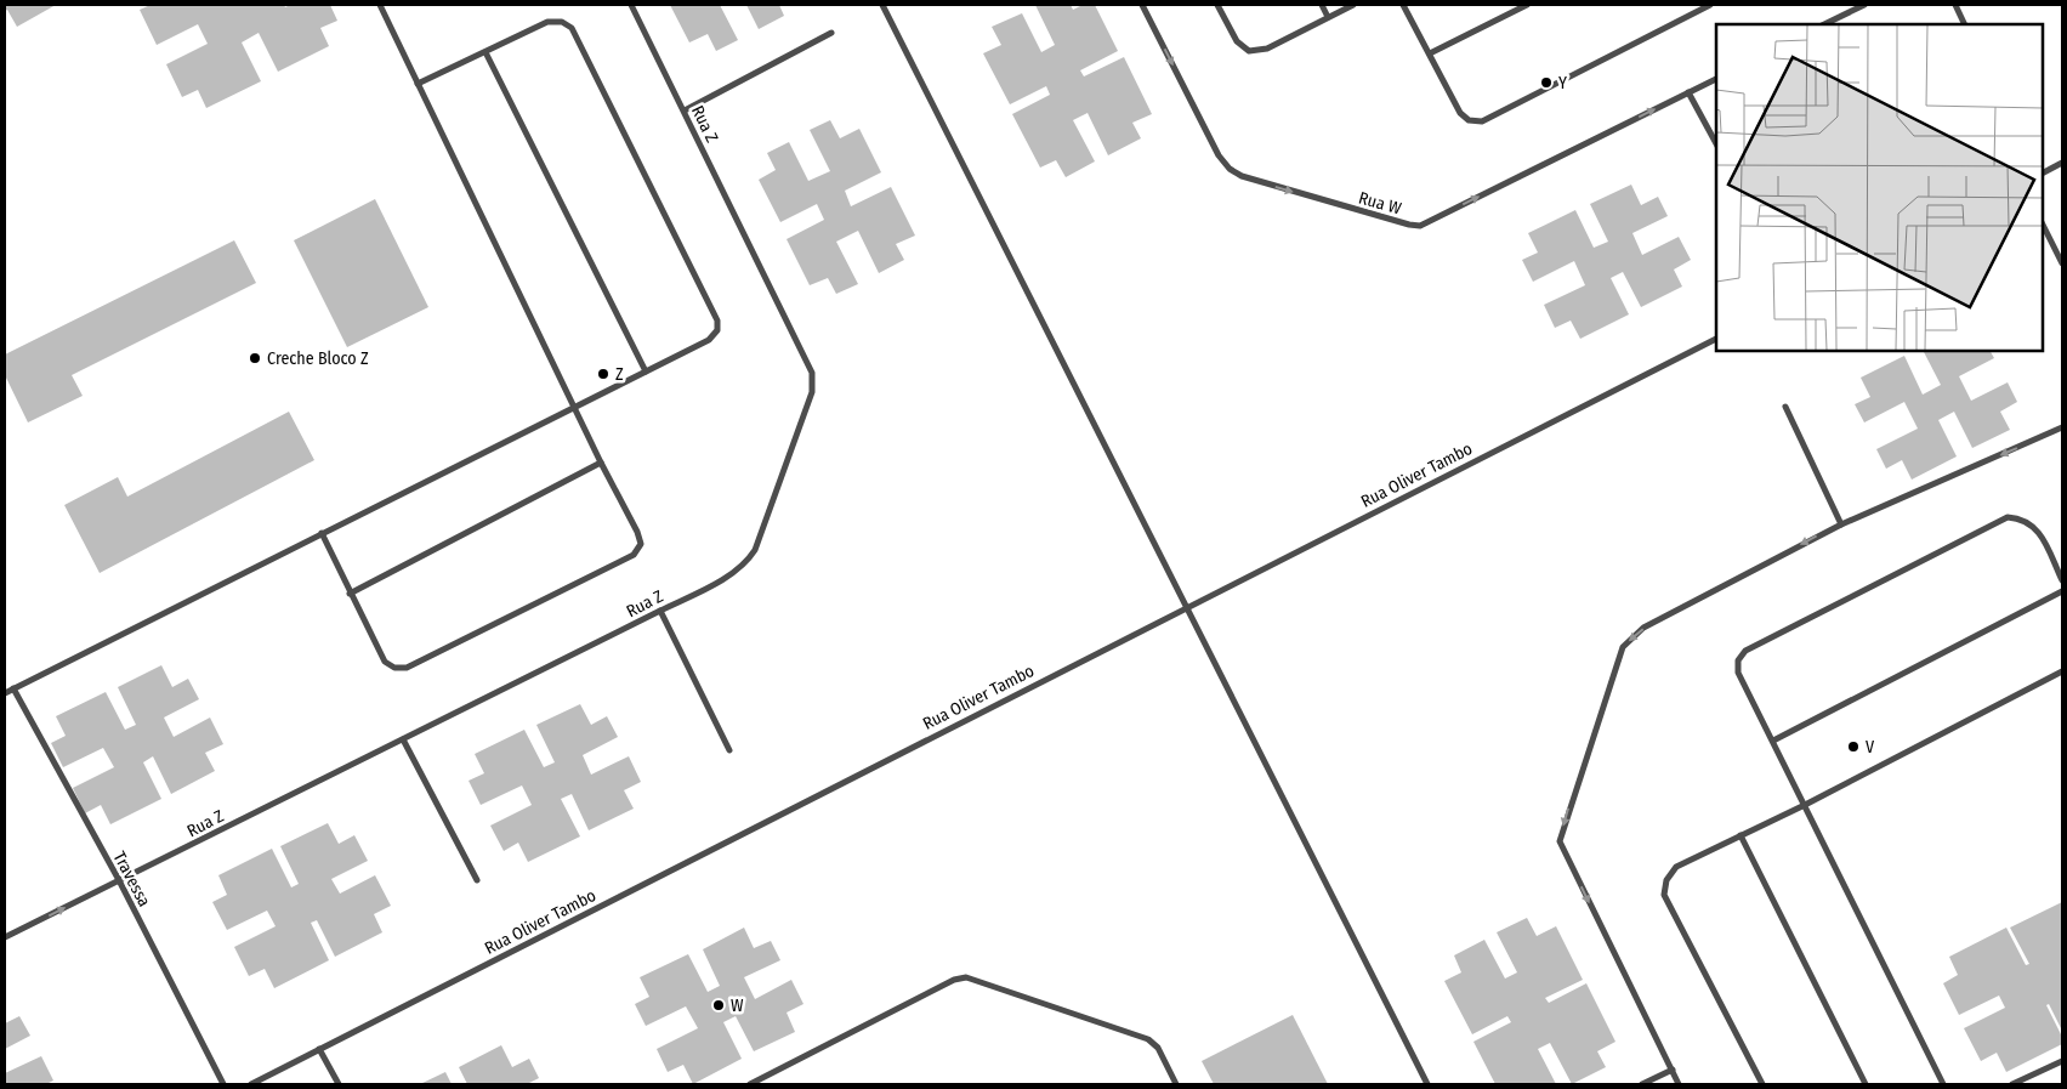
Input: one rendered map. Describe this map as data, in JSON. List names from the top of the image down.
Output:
{
  "streets": {
    "street": [
      "Rua Z",
      "Rua W",
      "Rua Oliver Tambo",
      "Travessa"
    ]
  },
  "crossings": [
    ["Rua Z", "Travessa"]
  ],
  "one_way": ["Rua W"],
  "places": [
    "Y",
    "Creche Bloco Z",
    "Z",
    "V",
    "W"
  ]
}
